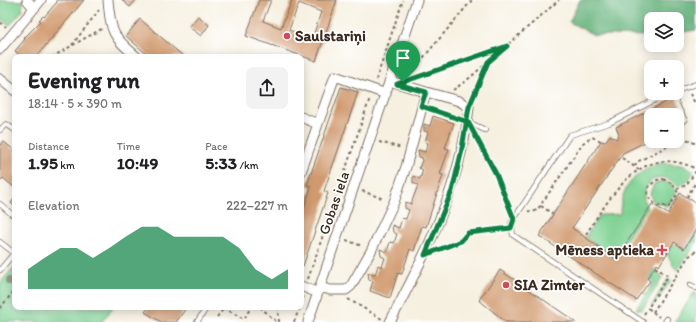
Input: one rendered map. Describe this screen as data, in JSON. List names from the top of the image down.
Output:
{
  "streets": {
    "street": ["Gobas iela"]
  },
  "places": {
    "other": ["Saulstariņi", "SIA Zimter"],
    "health": ["Mēness aptieka"]
  },
  "page": {
    "map_buttons": ["+", "−"],
    "heading": ["Evening run", "18:14 · 5 × 390 m"],
    "stats": [
      ["Distance", "1.95 km"],
      ["Time", "10:49"],
      ["Pace", "5:33 /km"]
    ],
    "chart": ["Elevation", "222–227 m"]
  }
}
